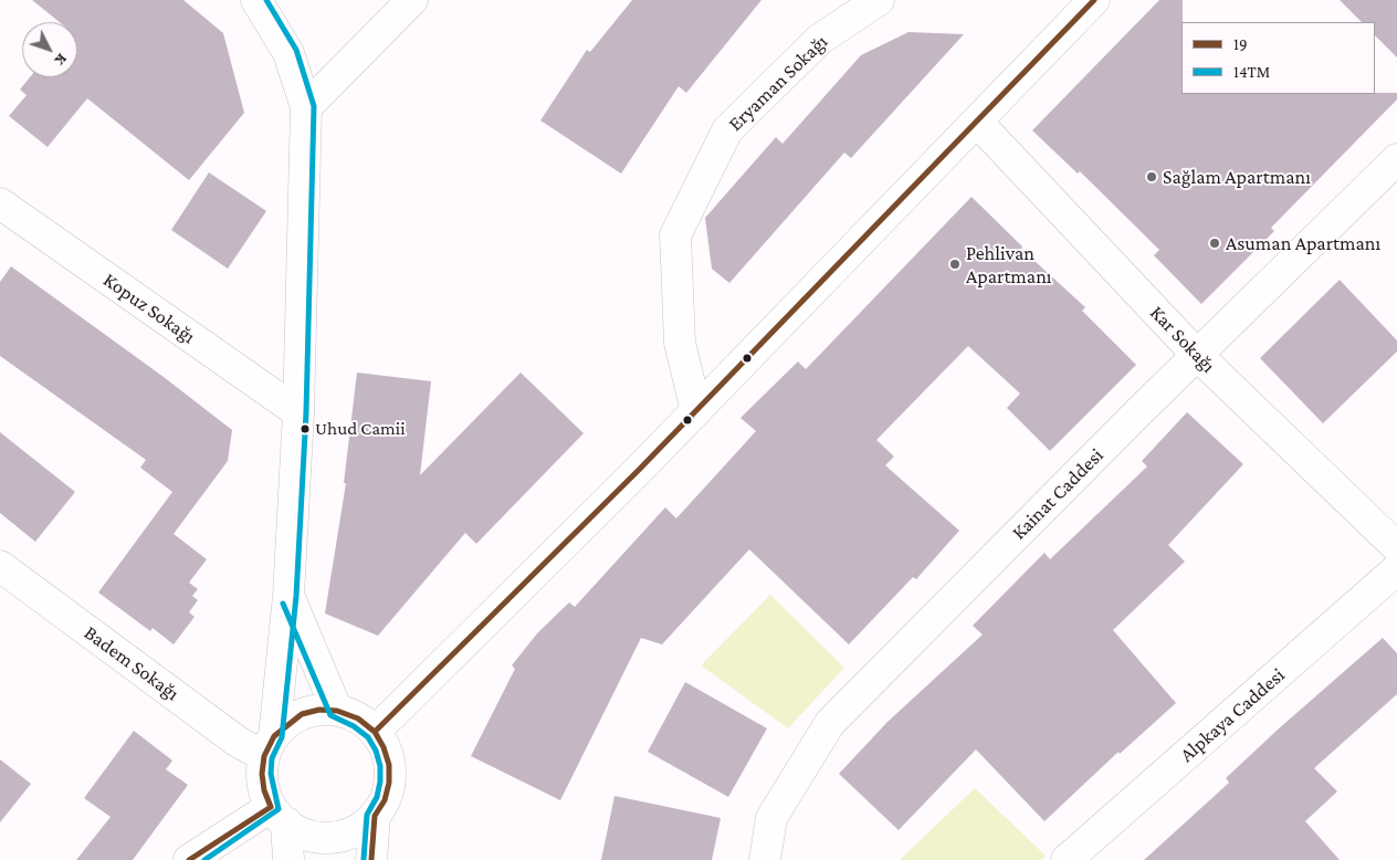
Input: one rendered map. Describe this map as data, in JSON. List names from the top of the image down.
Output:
{
  "streets": {
    "street": [
      "Eryaman Sokağı",
      "Kopuz Sokağı",
      "Kar Sokağı",
      "Kainat Caddesi",
      "Badem Sokağı",
      "Alpkaya Caddesi"
    ]
  },
  "crossings": [
    ["Kar Sokağı", "Kainat Caddesi"]
  ],
  "places": [
    "Sağlam Apartmanı",
    "Asuman Apartmanı",
    "Pehlivan Apartmanı",
    "Uhud Camii"
  ],
  "lines": ["transit line 19", "transit line 14TM"],
  "legend": ["19", "14TM"],
  "north": "bottom right"
}
